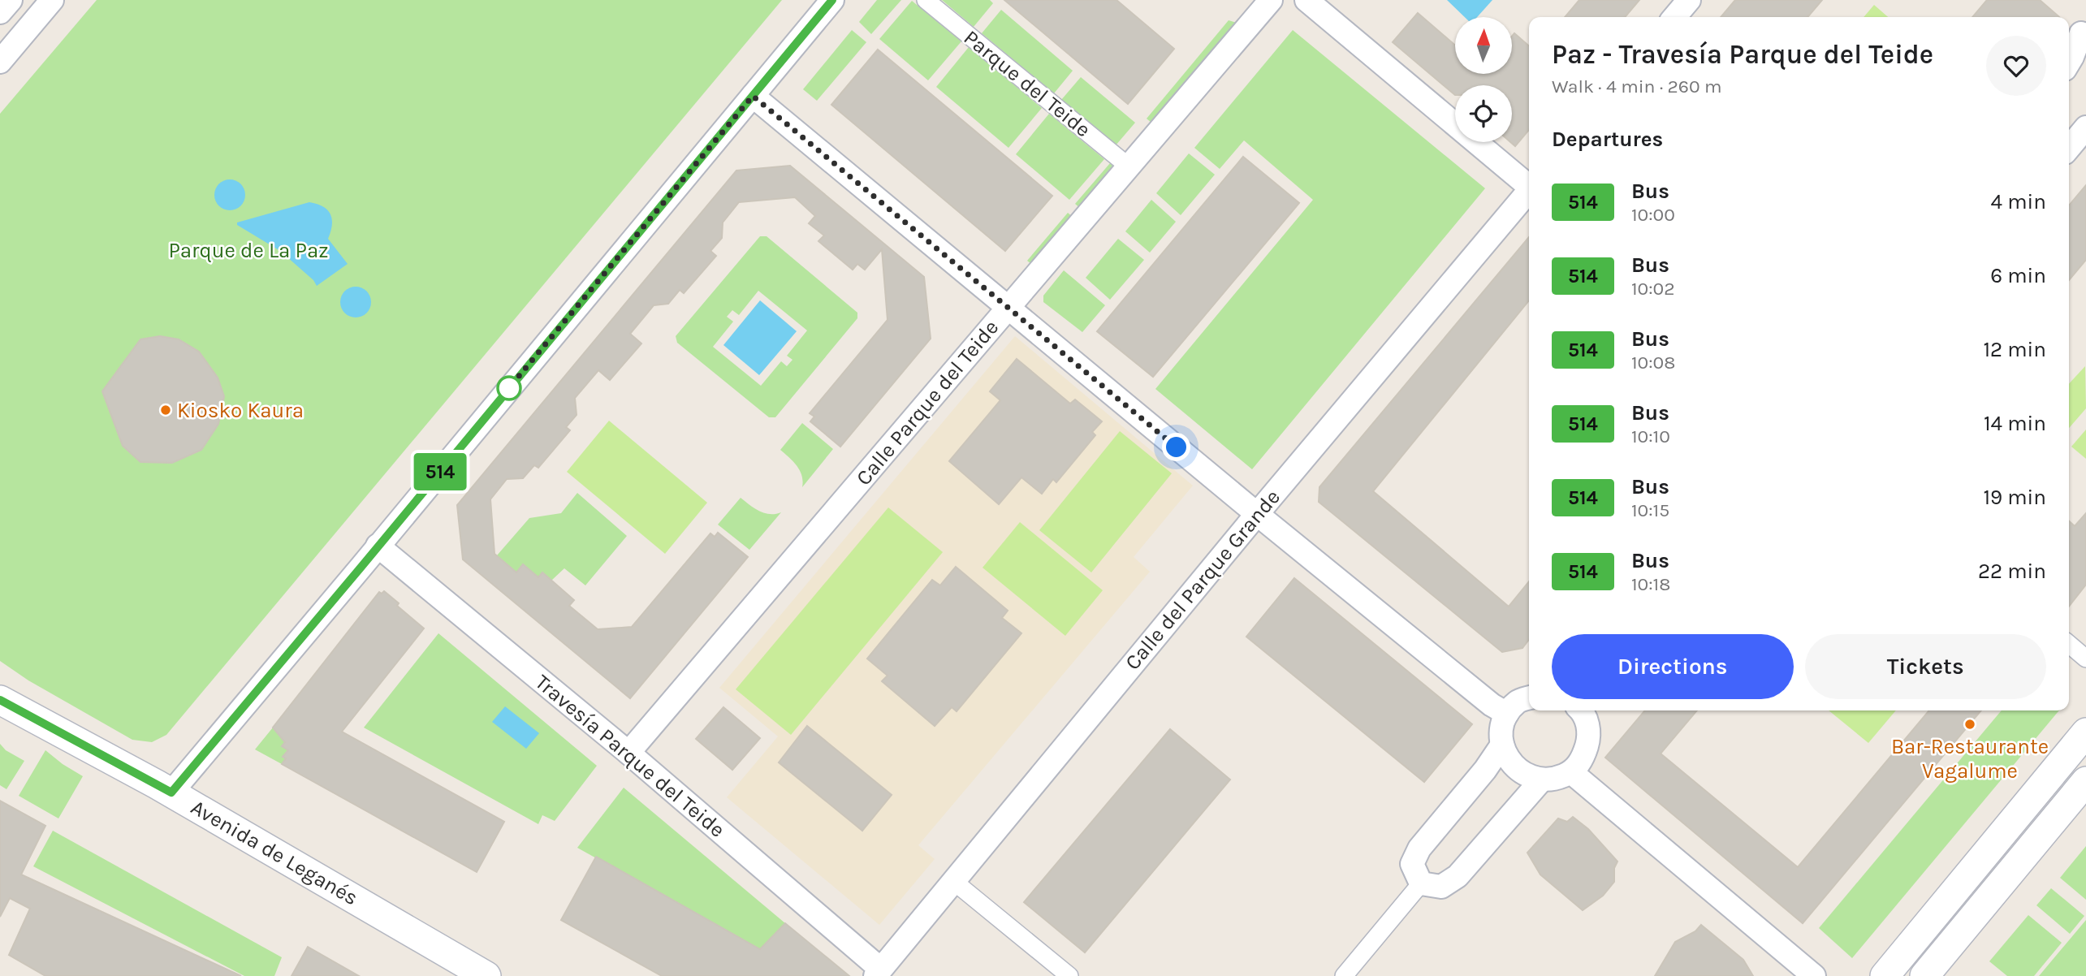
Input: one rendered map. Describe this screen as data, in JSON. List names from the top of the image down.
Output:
{
  "streets": {
    "street": [
      "Parque del Teide",
      "Calle Parque del Teide",
      "Calle del Parque Grande",
      "Travesía Parque del Teide",
      "Avenida de Leganés"
    ]
  },
  "crossings": [
    ["Parque del Teide", "Calle Parque del Teide"],
    ["Calle Parque del Teide", "Travesía Parque del Teide"],
    ["Calle del Parque Grande", "Travesía Parque del Teide"]
  ],
  "parks": ["Parque de La Paz"],
  "places": ["Kiosko Kaura", "Bar-Restaurante Vagalume"],
  "lines": ["bus line 514"],
  "north": "top",
  "page": {
    "on_map": "514",
    "heading": [
      ["Paz - Travesía Parque del Teide", "Walk · 4 min · 260 m"],
      "Departures"
    ],
    "list": [
      {
        "mark": "514",
        "name": "Bus",
        "note": "10:00",
        "value": "4 min"
      },
      {
        "mark": "514",
        "name": "Bus",
        "note": "10:02",
        "value": "6 min"
      },
      {
        "mark": "514",
        "name": "Bus",
        "note": "10:08",
        "value": "12 min"
      },
      {
        "mark": "514",
        "name": "Bus",
        "note": "10:10",
        "value": "14 min"
      },
      {
        "mark": "514",
        "name": "Bus",
        "note": "10:15",
        "value": "19 min"
      },
      {
        "mark": "514",
        "name": "Bus",
        "note": "10:18",
        "value": "22 min"
      }
    ],
    "buttons": ["Directions", "Tickets"]
  }
}
